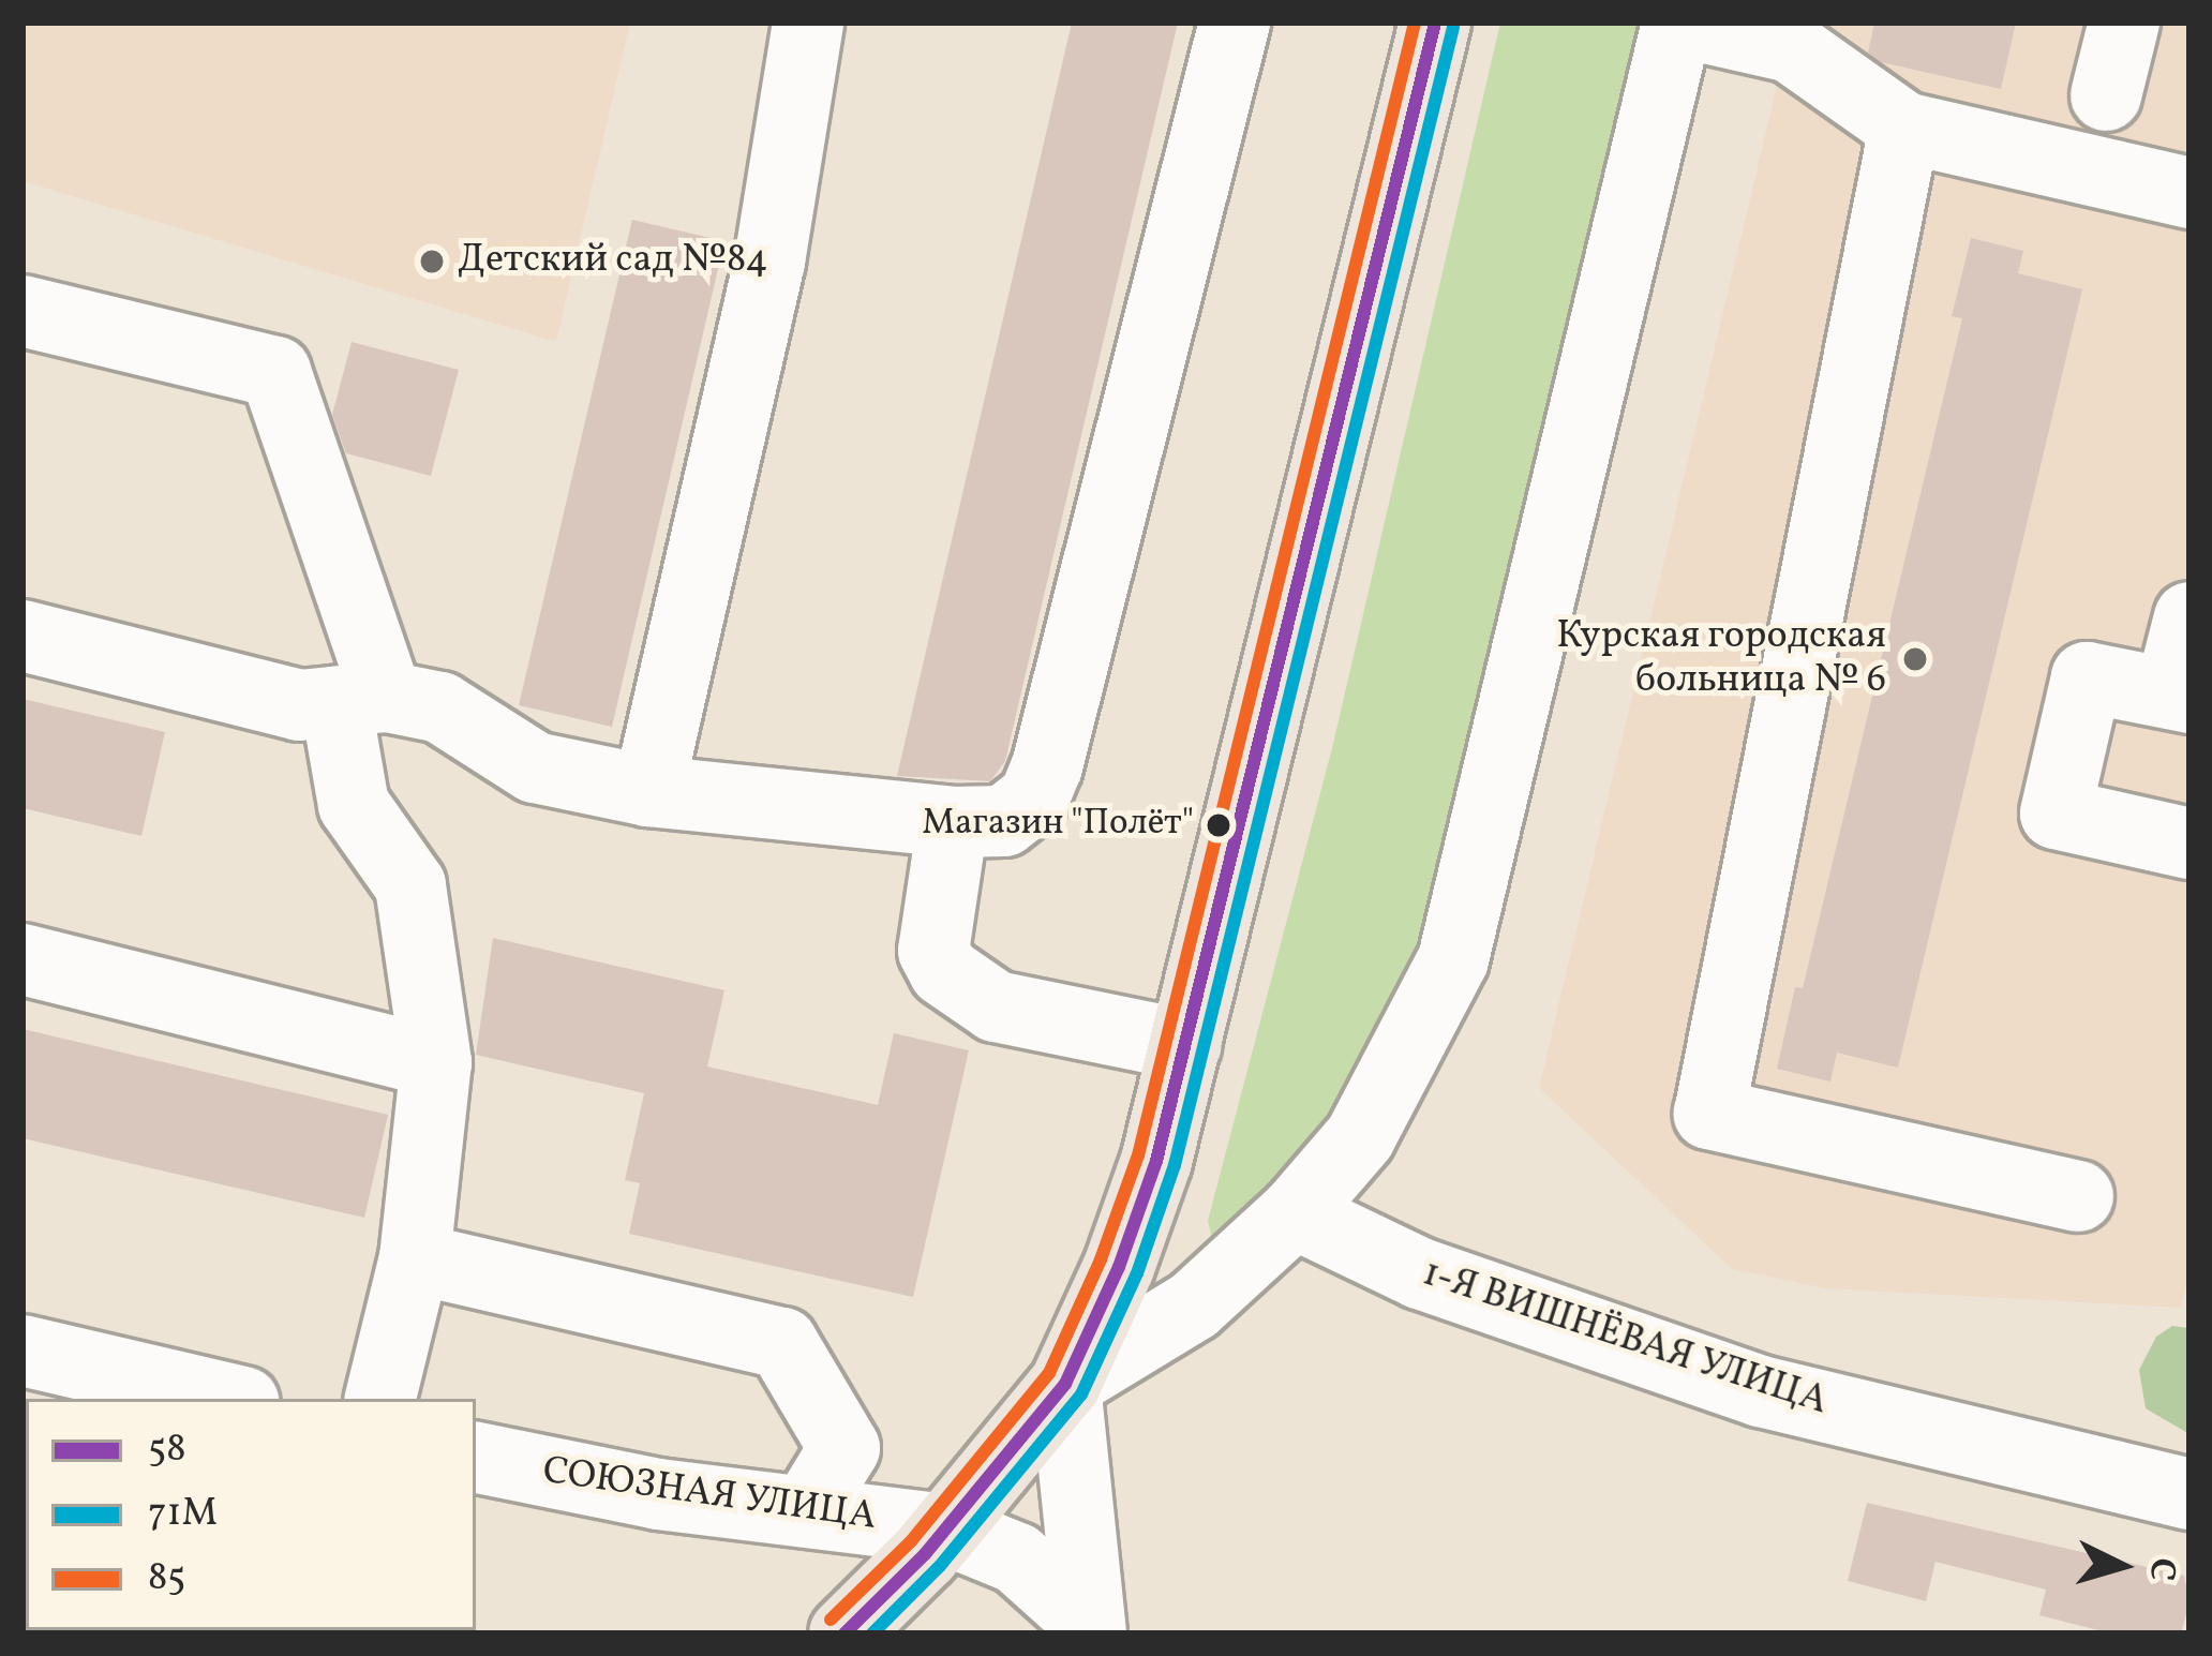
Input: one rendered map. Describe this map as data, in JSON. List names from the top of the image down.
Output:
{
  "streets": {
    "main road": ["СОЮЗНАЯ УЛИЦА"],
    "street": ["1-Я ВИШНЁВАЯ УЛИЦА"]
  },
  "places": ["Детский сад №84", "Курская городская больница № 6", "Магазин \"Полёт\""],
  "lines": ["transit line 58", "transit line 85", "transit line 71М"],
  "legend": ["58", "71М", "85"],
  "north": "right"
}
